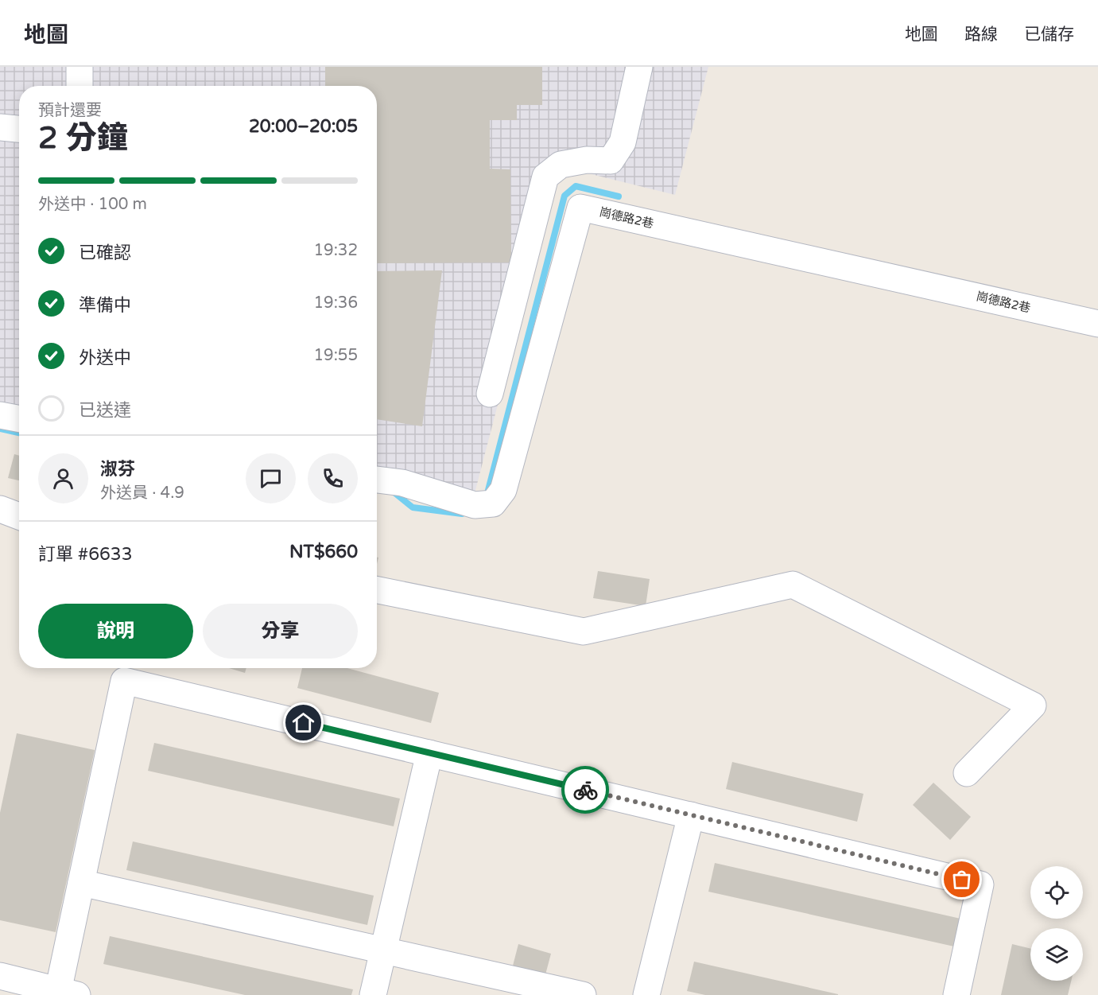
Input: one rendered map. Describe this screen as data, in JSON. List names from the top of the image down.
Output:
{
  "streets": {
    "street": ["崗德路2巷"]
  },
  "page": {
    "header": "地圖",
    "nav": ["地圖", "路線", "已儲存"],
    "heading": ["2 分鐘", "預計還要", "20:00–20:05"],
    "panel": [
      "淑芬",
      "外送員 · 4.9",
      "訂單 #6633",
      "NT$660"
    ],
    "bar": "外送中 · 100 m",
    "list": [
      ["已確認", "19:32"],
      ["準備中", "19:36"],
      ["外送中", "19:55"],
      "已送達"
    ],
    "buttons": ["說明", "分享"]
  }
}
